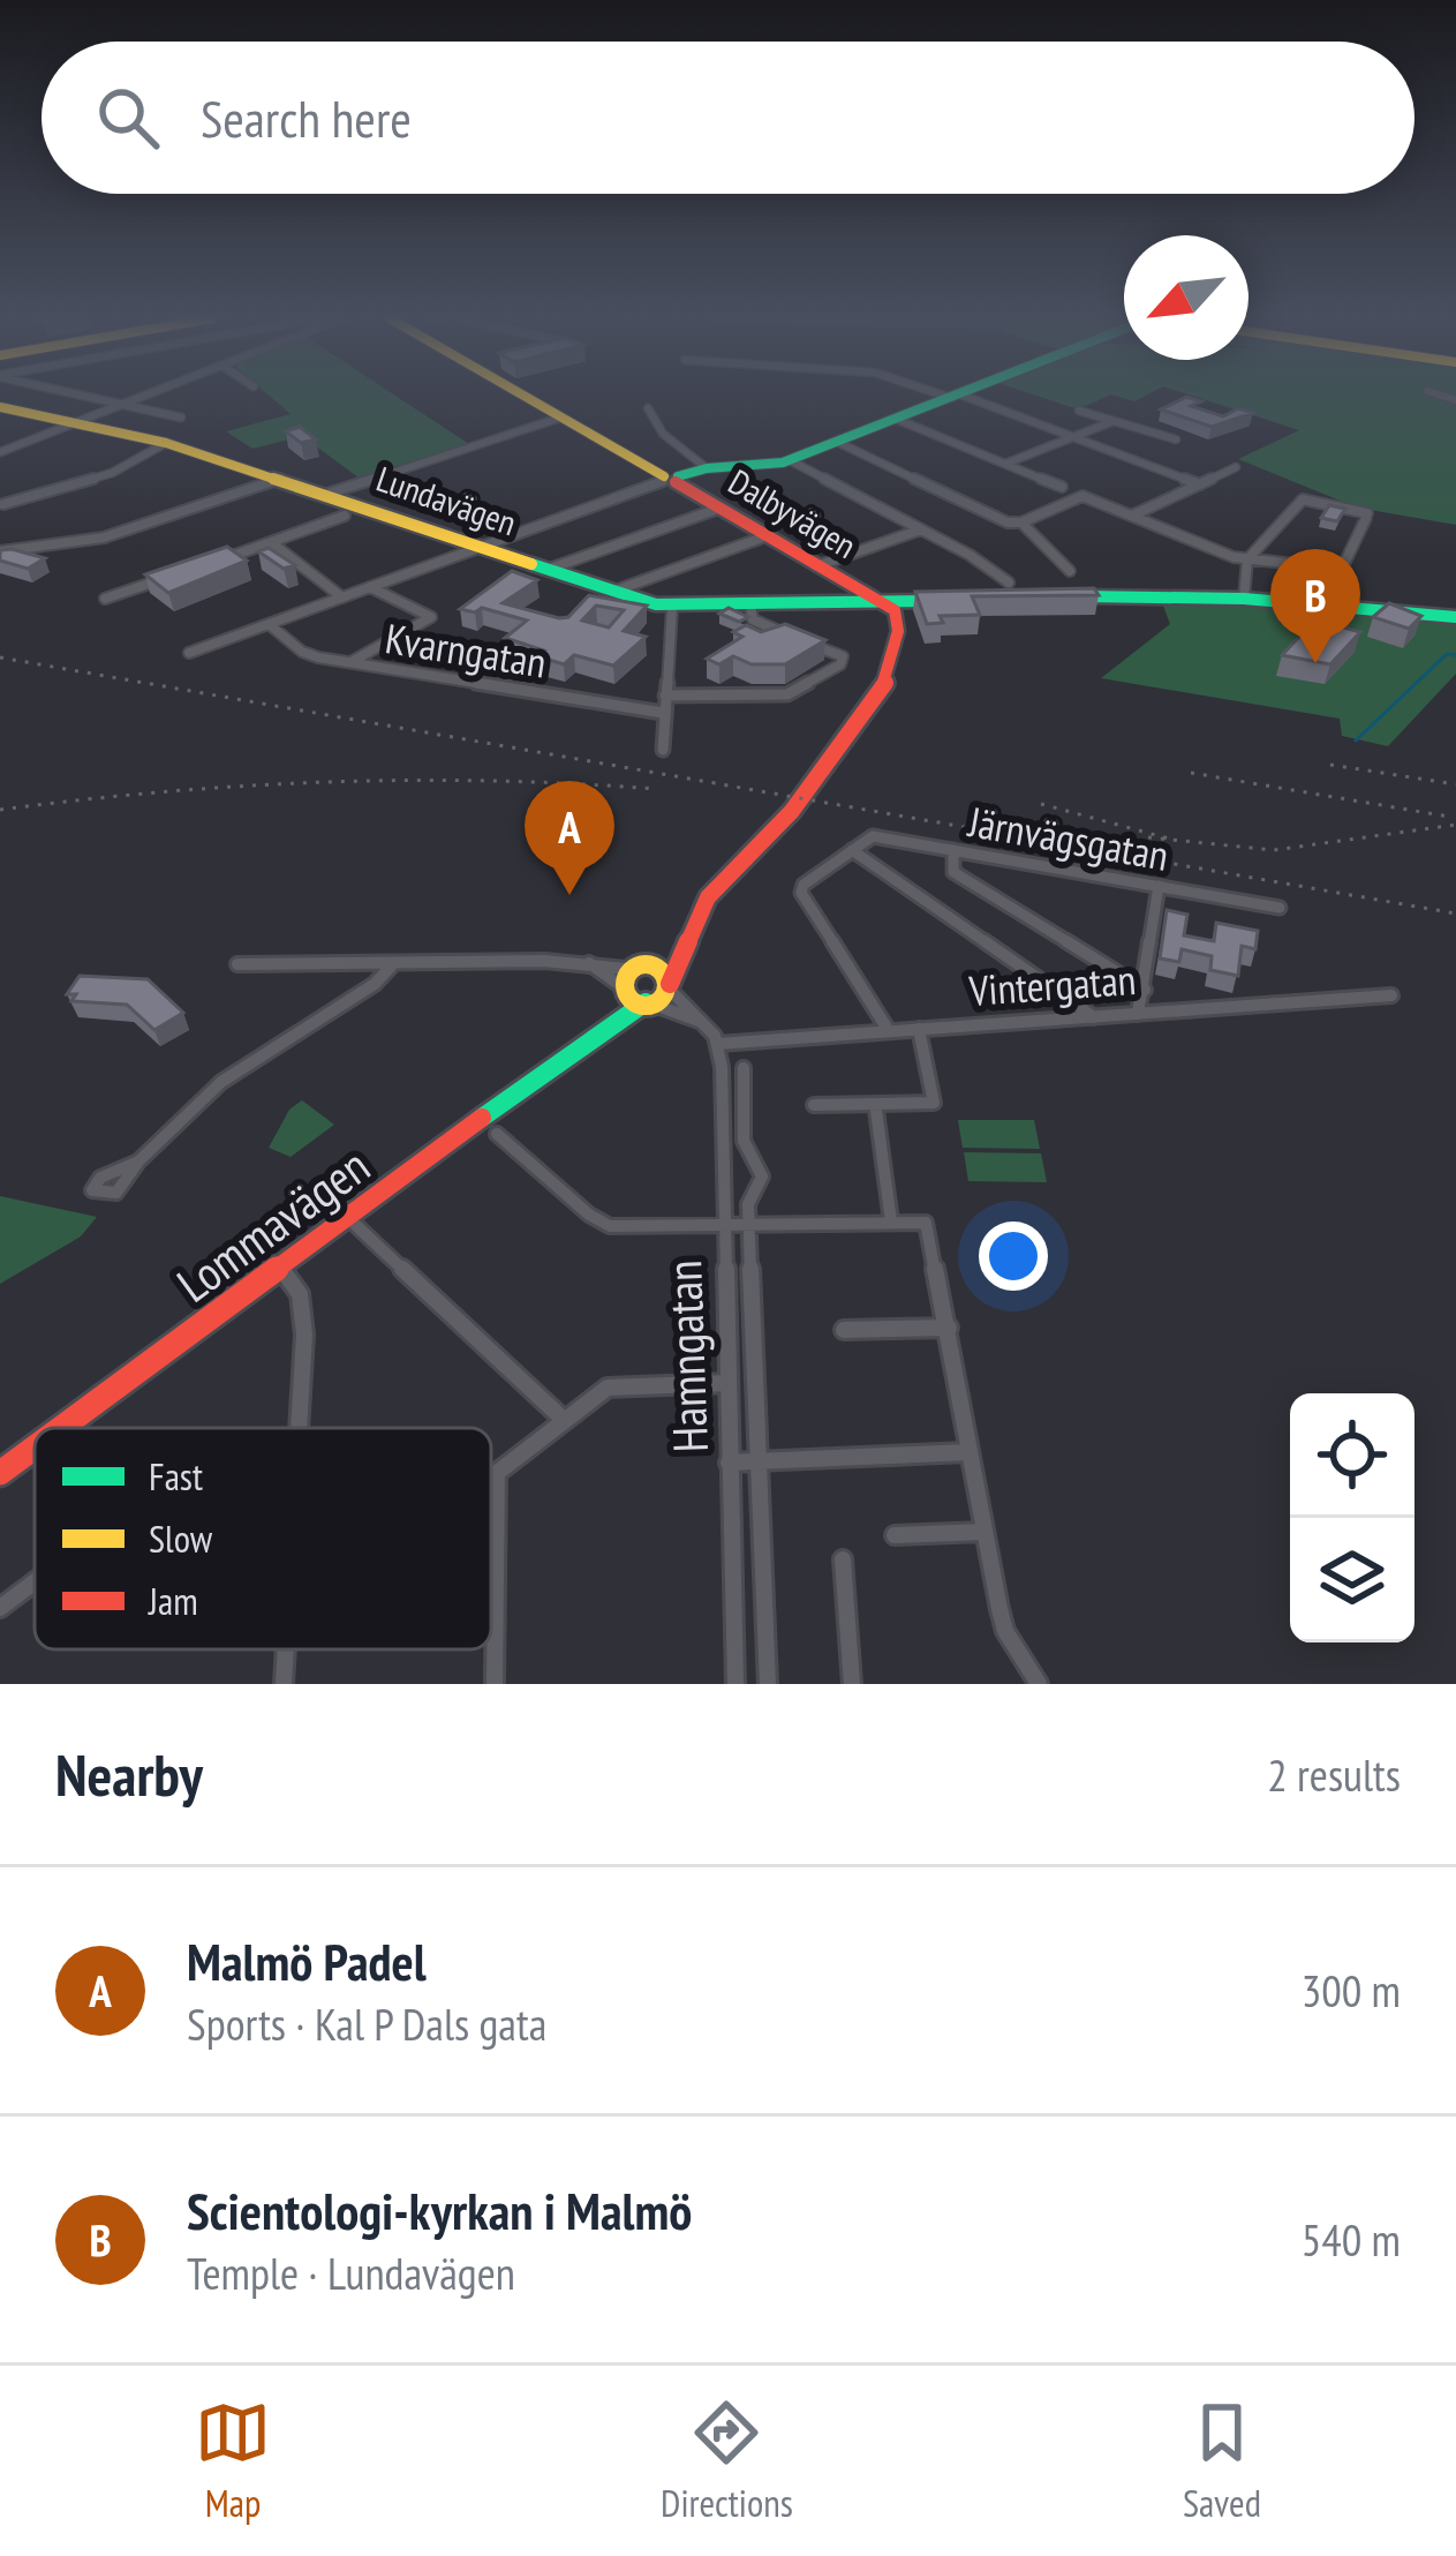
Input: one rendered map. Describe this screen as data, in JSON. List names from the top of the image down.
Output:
{
  "streets": {
    "main road": ["Lundavägen", "Dalbyvägen", "Lommavägen"],
    "street": [
      "Kvarngatan",
      "Järnvägsgatan",
      "Vintergatan",
      "Hamngatan"
    ]
  },
  "crossings": [
    ["Lundavägen", "Dalbyvägen"],
    ["Lundavägen", "Lommavägen"],
    ["Dalbyvägen", "Lommavägen"],
    ["Vintergatan", "Hamngatan"]
  ],
  "legend": ["Fast", "Slow", "Jam"],
  "north": "bottom left",
  "page": {
    "search": "Search here",
    "pins": ["B", "A"],
    "heading": ["Nearby", "2 results"],
    "list": [
      {
        "mark": "A",
        "name": "Malmö Padel",
        "note": "Sports · Kal P Dals gata",
        "value": "300 m"
      },
      {
        "mark": "B",
        "name": "Scientologi-kyrkan i Malmö",
        "note": "Temple · Lundavägen",
        "value": "540 m"
      }
    ],
    "nav": ["Map", "Directions", "Saved"]
  }
}
